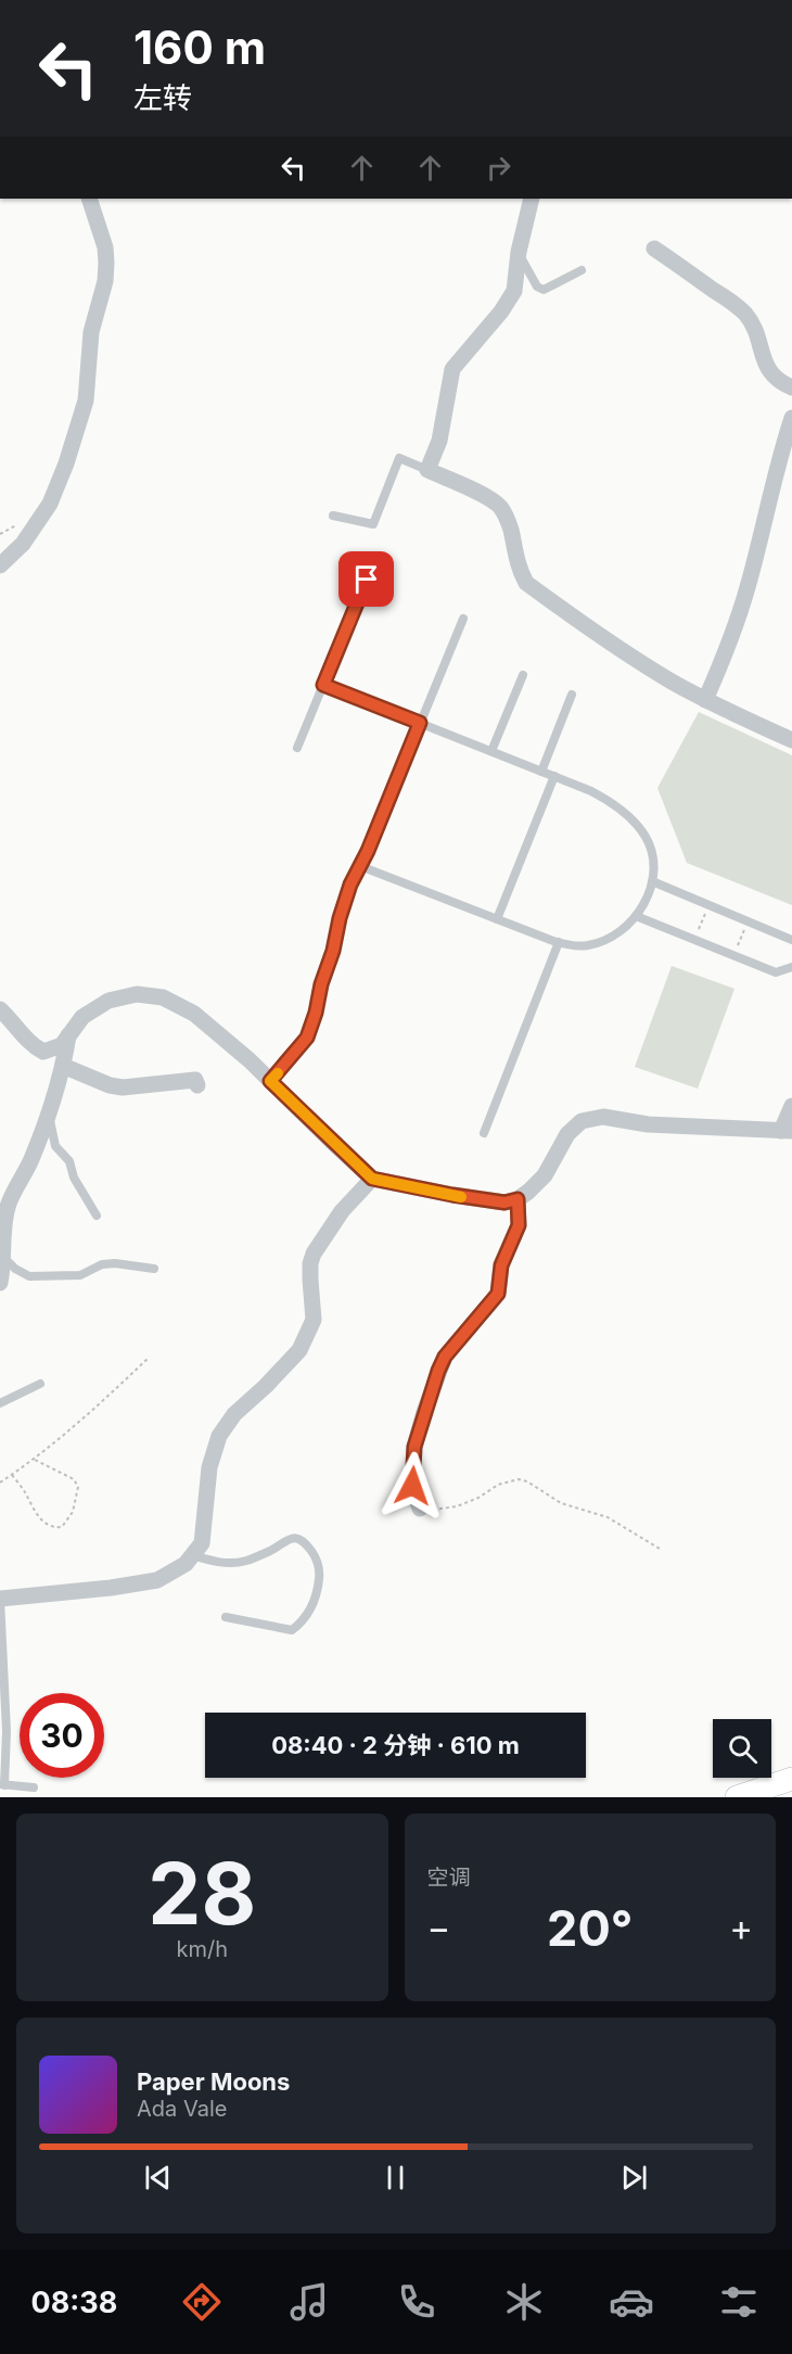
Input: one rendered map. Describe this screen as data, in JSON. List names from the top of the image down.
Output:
{
  "page": {
    "turn": ["160 m", "左转"],
    "limit": "30",
    "trip": "08:40 · 2 分钟 · 610 m",
    "tile": [
      ["28", "km/h"],
      "空调"
    ],
    "heat": ["−", "20°", "+"],
    "song": ["Paper Moons", "Ada Vale"],
    "tabs": "08:38"
  }
}
